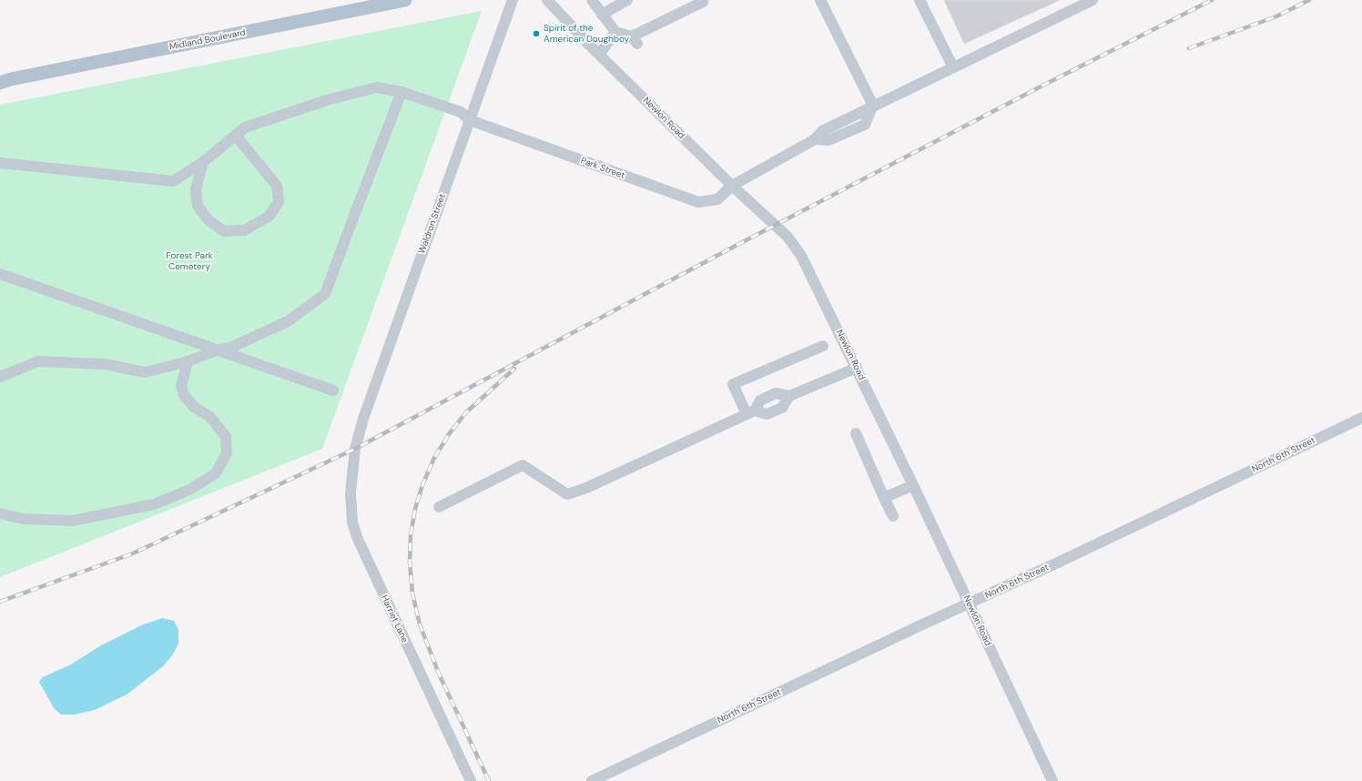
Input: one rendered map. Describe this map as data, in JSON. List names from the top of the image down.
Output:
{
  "streets": {
    "main road": ["Midland Boulevard"],
    "street": [
      "Newlon Road",
      "Park Street",
      "Waldron Street",
      "North 6th Street",
      "Harriet Lane"
    ]
  },
  "crossings": [
    ["Newlon Road", "Park Street"],
    ["Newlon Road", "North 6th Street"],
    ["Park Street", "Waldron Street"],
    ["Waldron Street", "Harriet Lane"]
  ],
  "parks": ["Forest Park Cemetery"],
  "places": ["Spirit of the American Doughboy"]
}
